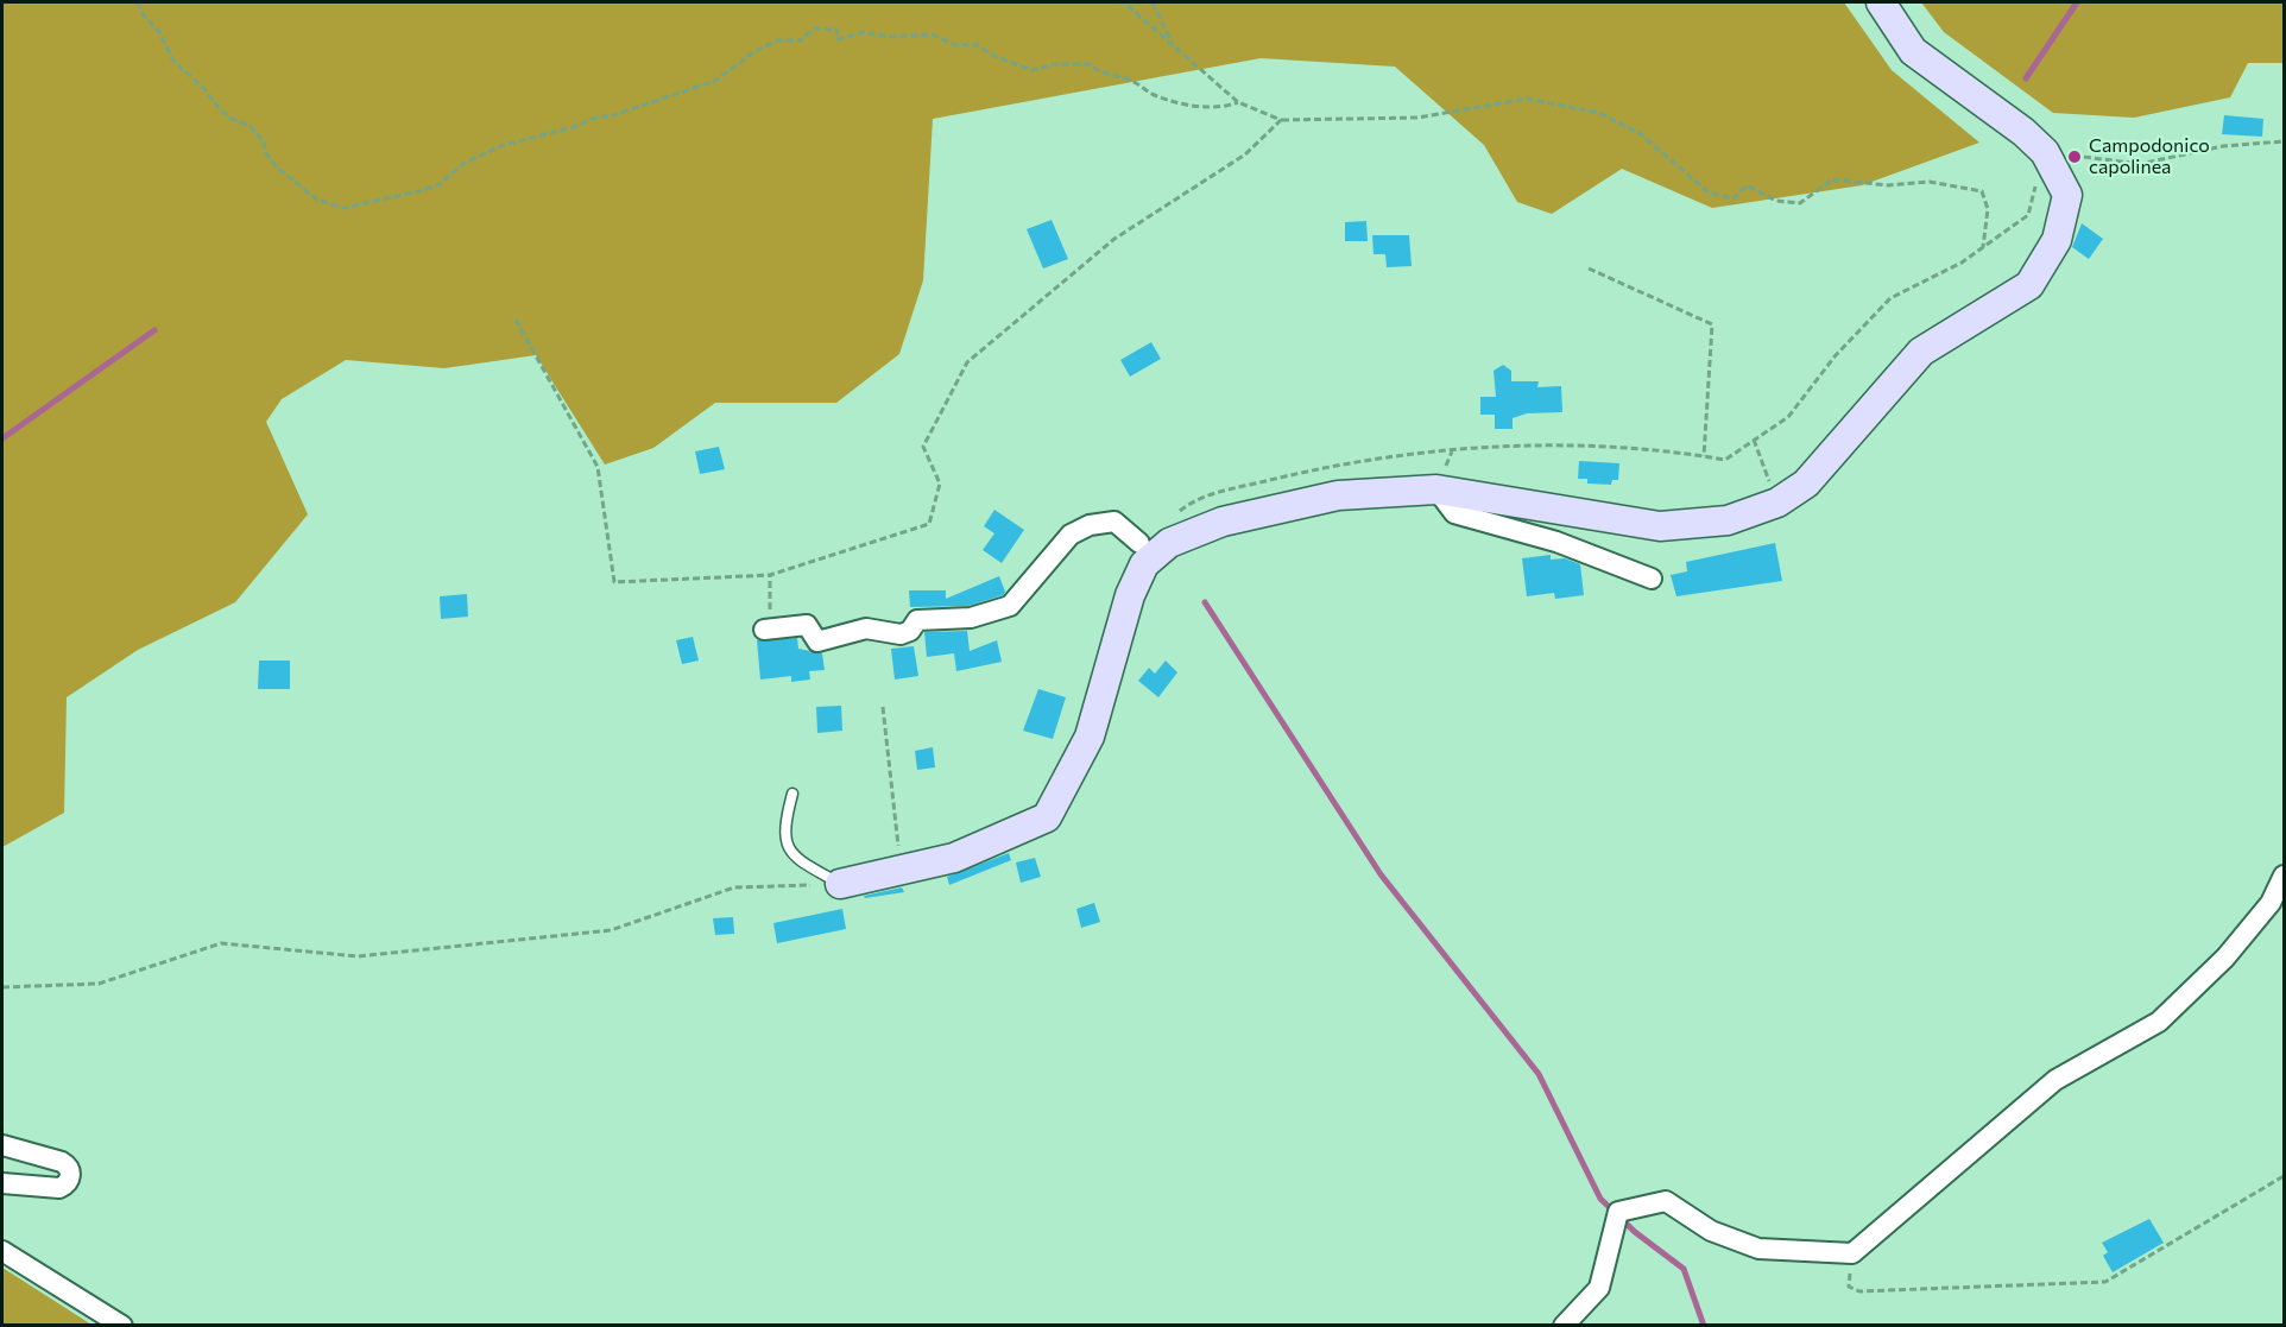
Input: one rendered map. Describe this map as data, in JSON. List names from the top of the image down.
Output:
{
  "places": ["Campodonico capolinea"]
}
